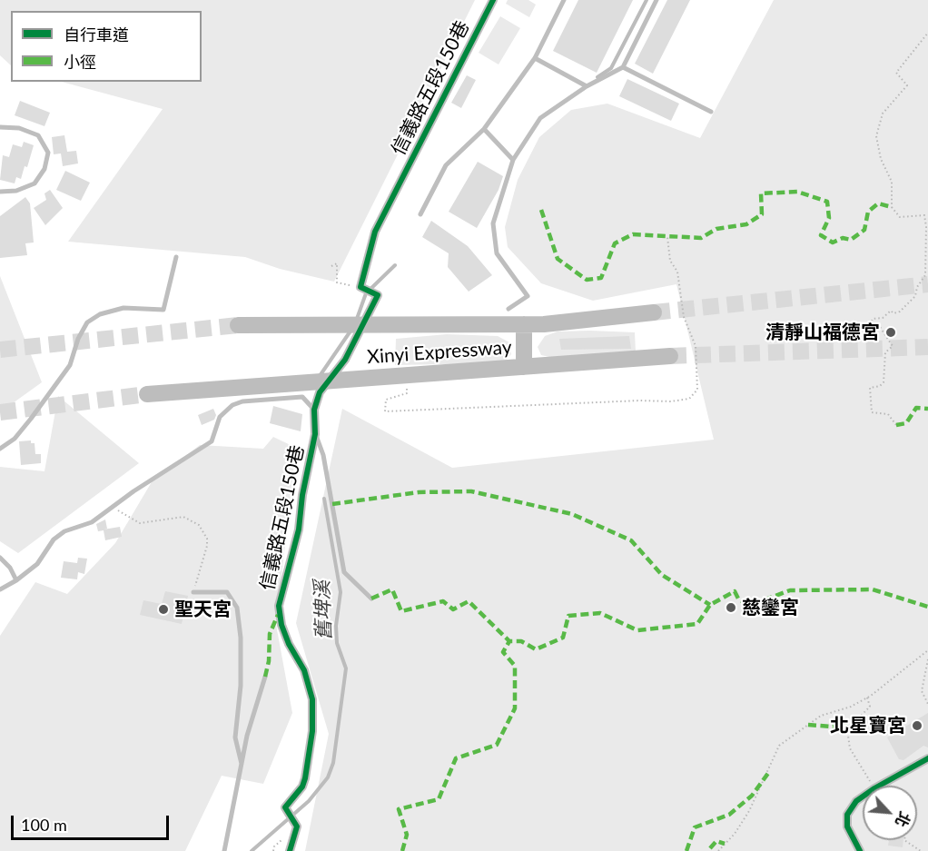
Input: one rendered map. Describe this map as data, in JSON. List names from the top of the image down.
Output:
{
  "streets": {
    "highway": ["Xinyi Expressway"],
    "street": ["信義路五段150巷"]
  },
  "water": ["舊埤溪"],
  "places": [
    "清靜山福德宮",
    "慈鑾宮",
    "聖天宮",
    "北星寶宮"
  ],
  "legend": ["自行車道", "小徑"],
  "scale_bar": "100 m",
  "north": "bottom right"
}
